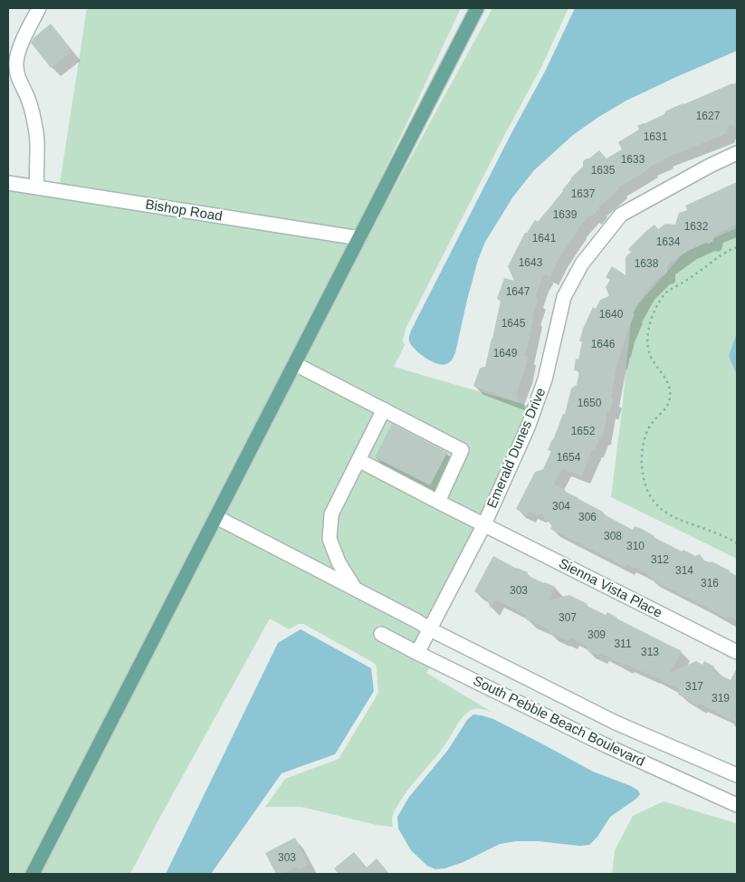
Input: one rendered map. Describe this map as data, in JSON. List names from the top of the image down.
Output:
{
  "streets": {
    "street": [
      "Bishop Road",
      "Emerald Dunes Drive",
      "Sienna Vista Place",
      "South Pebble Beach Boulevard"
    ]
  },
  "crossings": [
    ["Emerald Dunes Drive", "Sienna Vista Place"],
    ["Emerald Dunes Drive", "South Pebble Beach Boulevard"]
  ],
  "house_numbers": [
    "1627",
    "1631",
    "1633",
    "1635",
    "1637",
    "1639",
    "1632",
    "1641",
    "1634",
    "1643",
    "1638",
    "1647",
    "1640",
    "1645",
    "1646",
    "1649",
    "1650",
    "1652",
    "1654",
    "304",
    "306",
    "308",
    "310",
    "312",
    "314",
    "316",
    "303",
    "307",
    "309",
    "311",
    "313",
    "317",
    "319",
    "303"
  ]
}
